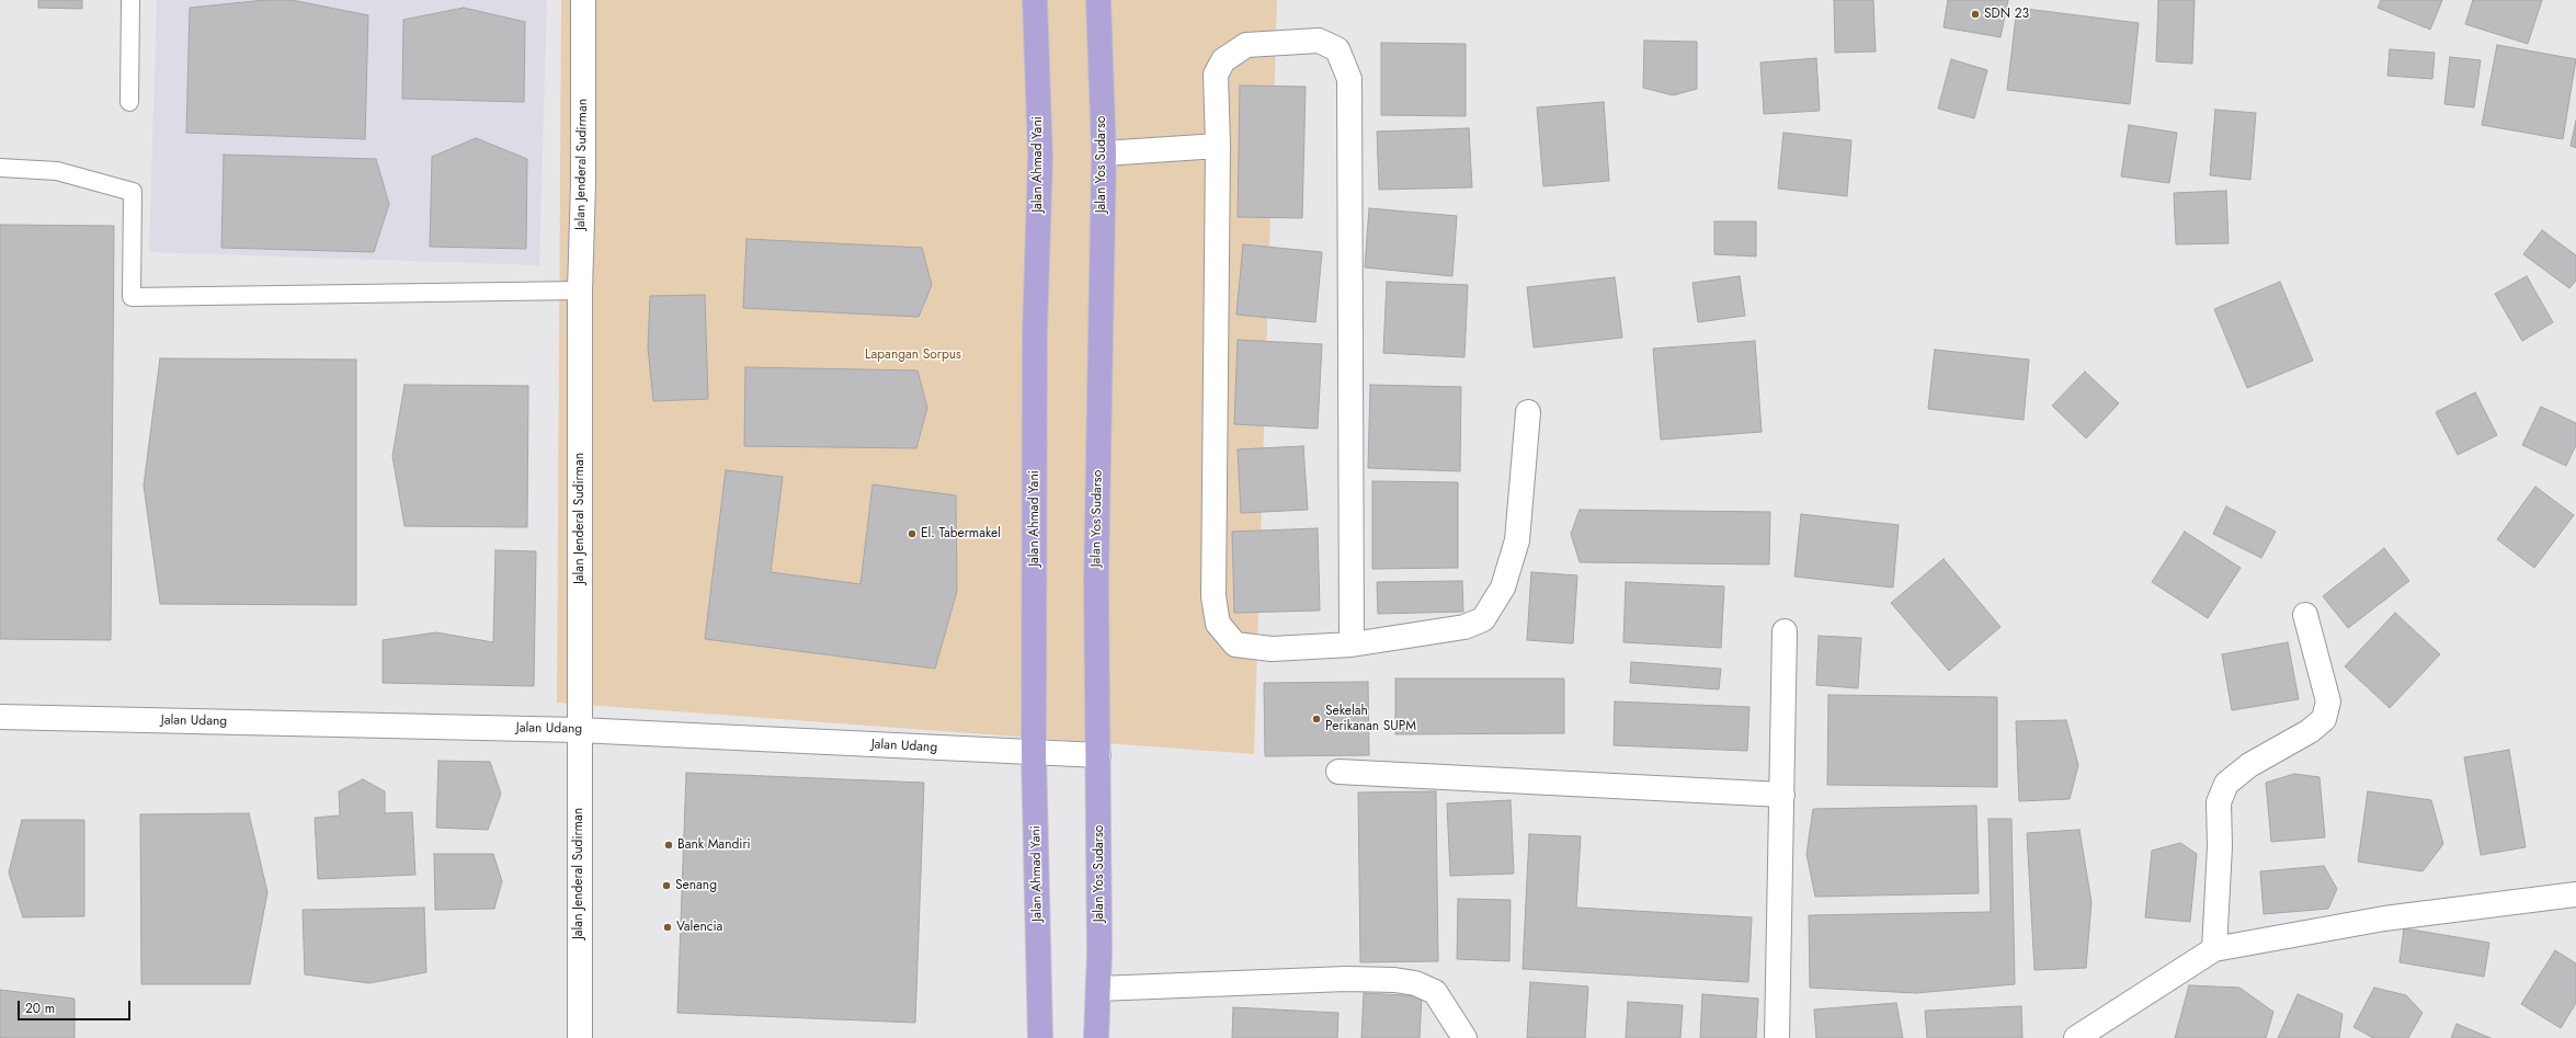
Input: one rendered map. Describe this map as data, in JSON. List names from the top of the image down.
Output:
{
  "streets": {
    "highway": ["Jalan Ahmad Yani", "Jalan Yos Sudarso"],
    "street": ["Jalan Jenderal Sudirman", "Jalan Udang"]
  },
  "crossings": [
    ["Jalan Jenderal Sudirman", "Jalan Udang"],
    ["Jalan Ahmad Yani", "Jalan Udang"],
    ["Jalan Yos Sudarso", "Jalan Udang"]
  ],
  "parks": ["Lapangan Sorpus"],
  "places": [
    "SDN 23",
    "El. Tabermakel",
    "Sekelah Perikanan SUPM",
    "Bank Mandiri",
    "Senang",
    "Valencia"
  ],
  "scale_bar": "20 m"
}
